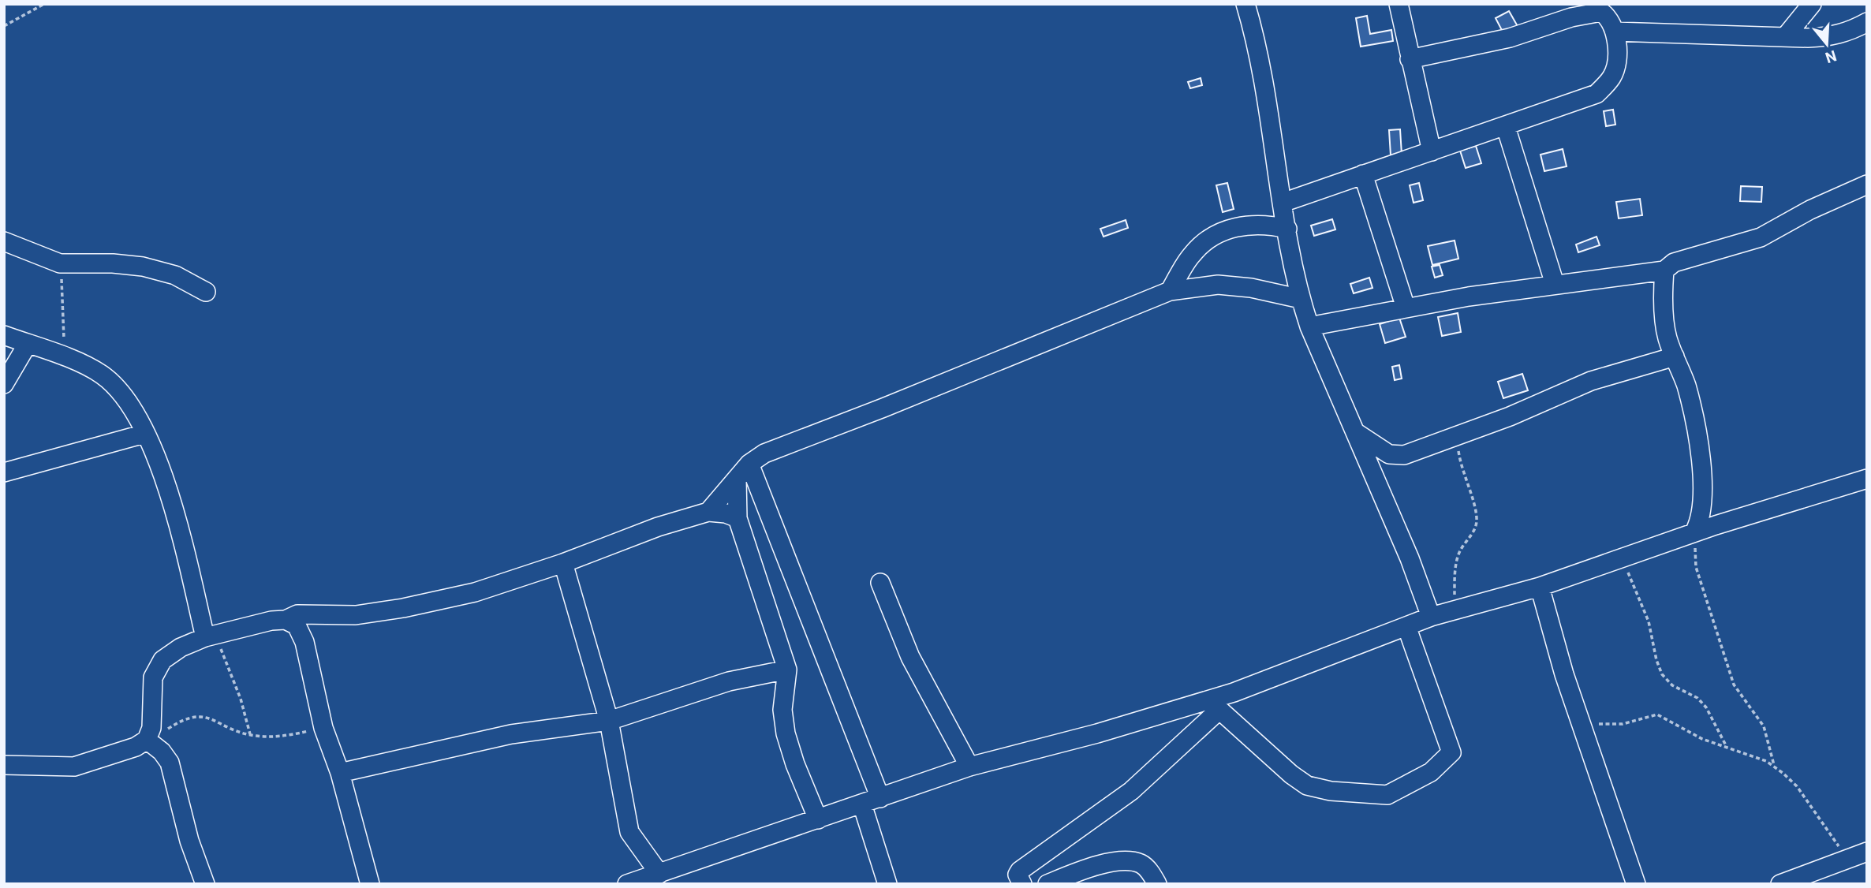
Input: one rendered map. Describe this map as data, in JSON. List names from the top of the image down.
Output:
{
  "north": "bottom"
}
